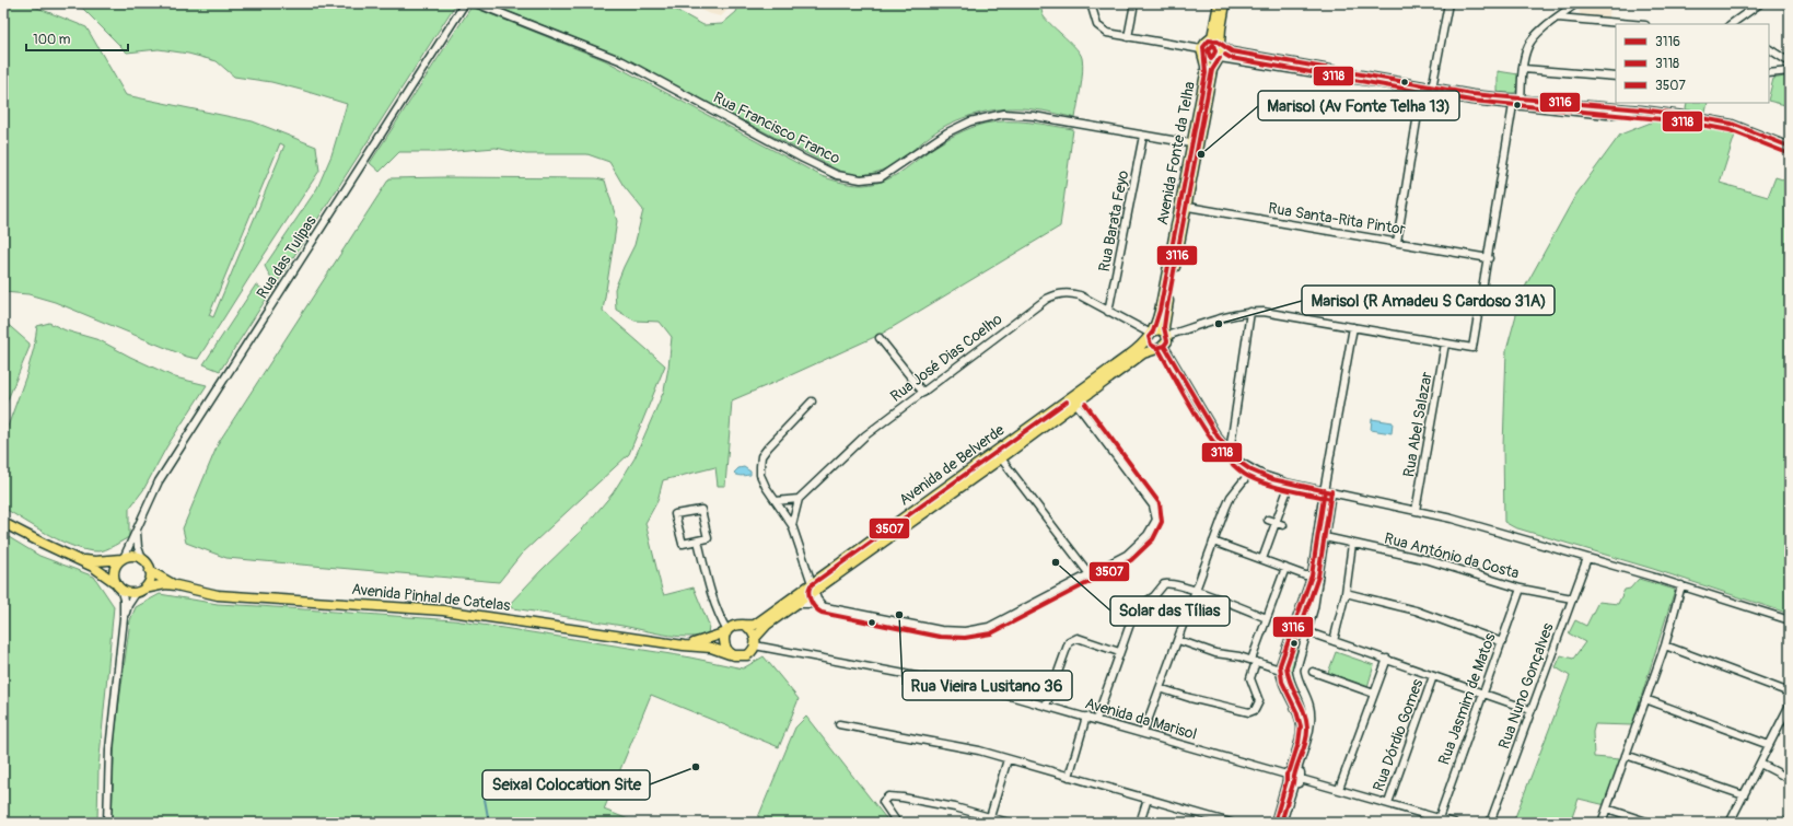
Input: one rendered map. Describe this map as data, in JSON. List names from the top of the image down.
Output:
{
  "streets": {
    "main road": ["Avenida Fonte da Telha", "Avenida de Belverde", "Avenida Pinhal de Catelas"],
    "street": [
      "Rua Francisco Franco",
      "Rua Santa-Rita Pintor",
      "Rua Barata Feyo",
      "Rua das Tulipas",
      "Rua José Dias Coelho",
      "Rua Abel Salazar",
      "Rua António da Costa",
      "Rua Nuno Gonçalves",
      "Rua Jasmim de Matos",
      "Avenida da Marisol",
      "Rua Dórdio Gomes"
    ]
  },
  "crossings": [
    ["Rua Francisco Franco", "Avenida Fonte da Telha"],
    ["Rua Francisco Franco", "Rua Barata Feyo"],
    ["Avenida Fonte da Telha", "Rua Santa-Rita Pintor"],
    ["Avenida Fonte da Telha", "Rua José Dias Coelho"],
    ["Avenida Fonte da Telha", "Avenida de Belverde"],
    ["Rua Barata Feyo", "Rua José Dias Coelho"],
    ["Rua José Dias Coelho", "Avenida de Belverde"],
    ["Avenida de Belverde", "Avenida Pinhal de Catelas"],
    ["Avenida de Belverde", "Avenida da Marisol"],
    ["Rua António da Costa", "Rua Nuno Gonçalves"],
    ["Rua António da Costa", "Rua Jasmim de Matos"],
    ["Avenida Pinhal de Catelas", "Avenida da Marisol"]
  ],
  "places": [
    "Marisol (Av Fonte Telha 13)",
    "Marisol (R Amadeu S Cardoso 31A)",
    "Solar das Tílias",
    "Rua Vieira Lusitano 36",
    "Seixal Colocation Site"
  ],
  "lines": ["transit line 3116", "transit line 3507", "transit line 3118"],
  "legend": ["3116", "3118", "3507"],
  "scale_bar": "100 m"
}
